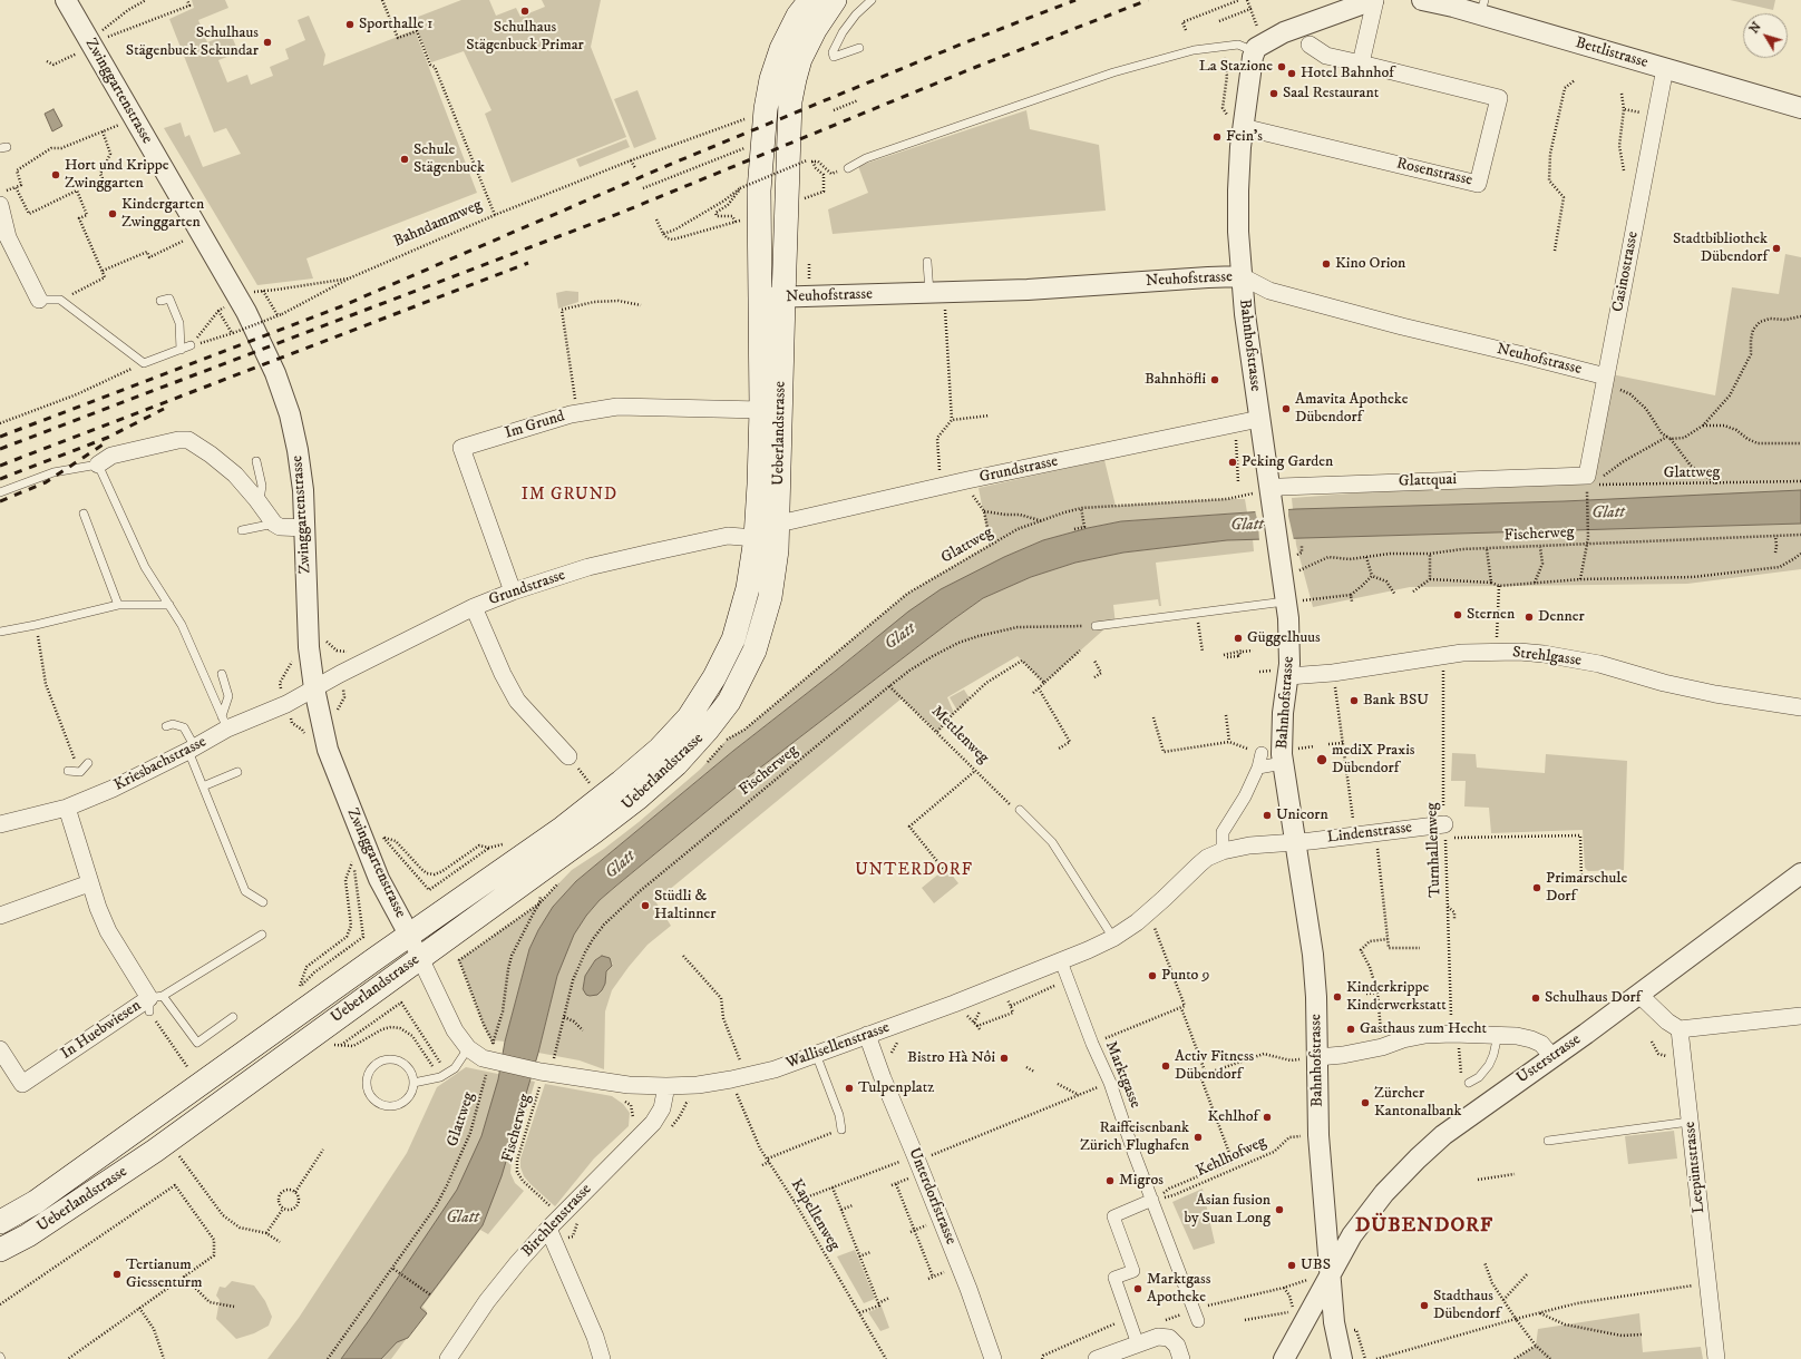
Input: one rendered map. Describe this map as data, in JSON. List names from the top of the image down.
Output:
{
  "streets": {
    "main road": ["Ueberlandstrasse"],
    "street": [
      "Bettlistrasse",
      "Zwinggartenstrasse",
      "Rosenstrasse",
      "Casinostrasse",
      "Neuhofstrasse",
      "Bahnhofstrasse",
      "Im Grund",
      "Grundstrasse",
      "Glattquai",
      "Strehlgasse",
      "Kriesbachstrasse",
      "Lindenstrasse",
      "In Huebwiesen",
      "Wallisellenstrasse",
      "Usterstrasse",
      "Marktgasse",
      "Leepüntstrasse",
      "Unterdorfstrasse",
      "Birchlenstrasse"
    ],
    "path": [
      "Bahndammweg",
      "Glattweg",
      "Fischerweg",
      "Mettlenweg",
      "Turnhallenweg",
      "Kehlhofweg",
      "Kapellenweg"
    ]
  },
  "crossings": [
    ["Bettlistrasse", "Casinostrasse"],
    ["Zwinggartenstrasse", "Ueberlandstrasse"],
    ["Zwinggartenstrasse", "Grundstrasse"],
    ["Zwinggartenstrasse", "Kriesbachstrasse"],
    ["Zwinggartenstrasse", "Wallisellenstrasse"],
    ["Rosenstrasse", "Bahnhofstrasse"],
    ["Casinostrasse", "Neuhofstrasse"],
    ["Casinostrasse", "Glattweg"],
    ["Casinostrasse", "Glattquai"],
    ["Neuhofstrasse", "Bahnhofstrasse"],
    ["Neuhofstrasse", "Ueberlandstrasse"],
    ["Bahnhofstrasse", "Grundstrasse"],
    ["Bahnhofstrasse", "Glattweg"],
    ["Bahnhofstrasse", "Glattquai"],
    ["Bahnhofstrasse", "Strehlgasse"],
    ["Bahnhofstrasse", "Lindenstrasse"],
    ["Bahnhofstrasse", "Wallisellenstrasse"],
    ["Bahnhofstrasse", "Usterstrasse"],
    ["Bahnhofstrasse", "Kehlhofweg"],
    ["Im Grund", "Ueberlandstrasse"],
    ["Im Grund", "Grundstrasse"],
    ["Ueberlandstrasse", "Grundstrasse"],
    ["Ueberlandstrasse", "Wallisellenstrasse"],
    ["Grundstrasse", "Kriesbachstrasse"],
    ["Glattweg", "Glattquai"],
    ["Glattweg", "Wallisellenstrasse"],
    ["Fischerweg", "Mettlenweg"],
    ["Fischerweg", "Wallisellenstrasse"],
    ["Fischerweg", "Birchlenstrasse"],
    ["Kriesbachstrasse", "In Huebwiesen"],
    ["Lindenstrasse", "Turnhallenweg"],
    ["Lindenstrasse", "Wallisellenstrasse"],
    ["Wallisellenstrasse", "Marktgasse"],
    ["Wallisellenstrasse", "Unterdorfstrasse"],
    ["Wallisellenstrasse", "Kapellenweg"],
    ["Wallisellenstrasse", "Birchlenstrasse"],
    ["Marktgasse", "Kehlhofweg"]
  ],
  "districts": ["IM GRUND", "UNTERDORF", "DÜBENDORF"],
  "water": ["Glatt"],
  "places": [
    "Schulhaus Stägenbuck Primar",
    "Sporthalle 1",
    "Schulhaus Stägenbuck Sekundar",
    "La Stazione",
    "Hotel Bahnhof",
    "Saal Restaurant",
    "Fein's",
    "Schule Stägenbuck",
    "Hort und Krippe Zwinggarten",
    "Kindergarten Zwinggarten",
    "Stadtbibliothek Dübendorf",
    "Kino Orion",
    "Bahnhöfli",
    "Amavita Apotheke Dübendorf",
    "Peking Garden",
    "Sternen",
    "Denner",
    "Güggelhuus",
    "Bank BSU",
    "mediX Praxis Dübendorf",
    "Unicorn",
    "Primarschule Dorf",
    "Stüdli & Haltinner",
    "Punto 9",
    "Kinderkrippe Kinderwerkstatt",
    "Schulhaus Dorf",
    "Gasthaus zum Hecht",
    "Bistro Hà Nôi",
    "Activ Fitness Dübendorf",
    "Tulpenplatz",
    "Zürcher Kantonalbank",
    "Kehlhof",
    "Raiffeisenbank Zürich Flughafen",
    "Migros",
    "Asian fusion by Suan Long",
    "UBS",
    "Tertianum Giessenturm",
    "Marktgass Apotheke",
    "Stadthaus Dübendorf"
  ],
  "north": "top left"
}
